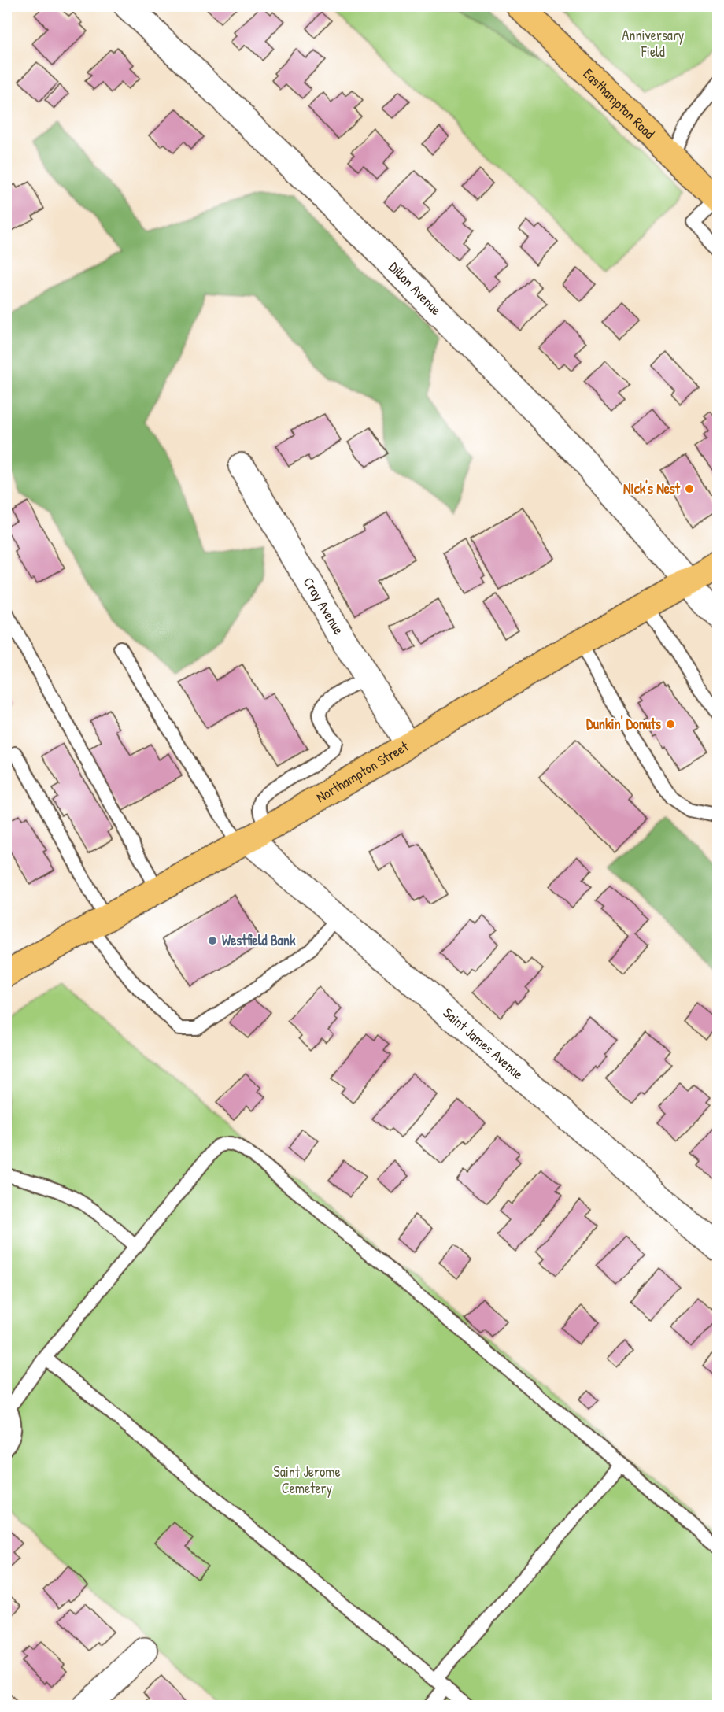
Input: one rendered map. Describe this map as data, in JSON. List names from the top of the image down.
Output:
{
  "streets": {
    "main road": ["Easthampton Road", "Northampton Street"],
    "street": ["Dillon Avenue", "Cray Avenue", "Saint James Avenue"]
  },
  "crossings": [
    ["Dillon Avenue", "Northampton Street"],
    ["Cray Avenue", "Northampton Street"],
    ["Northampton Street", "Saint James Avenue"]
  ],
  "parks": ["Anniversary Field", "Saint Jerome Cemetery"],
  "places": ["Nick's Nest", "Dunkin' Donuts", "Westfield Bank"]
}
